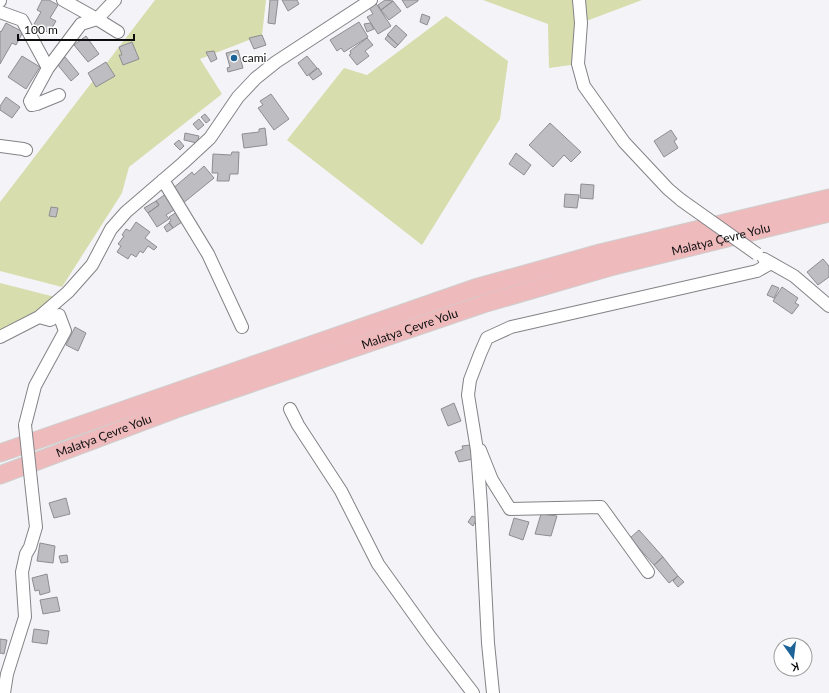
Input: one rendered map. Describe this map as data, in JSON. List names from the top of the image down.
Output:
{
  "streets": {
    "highway": ["Malatya Çevre Yolu"]
  },
  "places": ["cami"],
  "scale_bar": "100 m",
  "north": "bottom"
}
